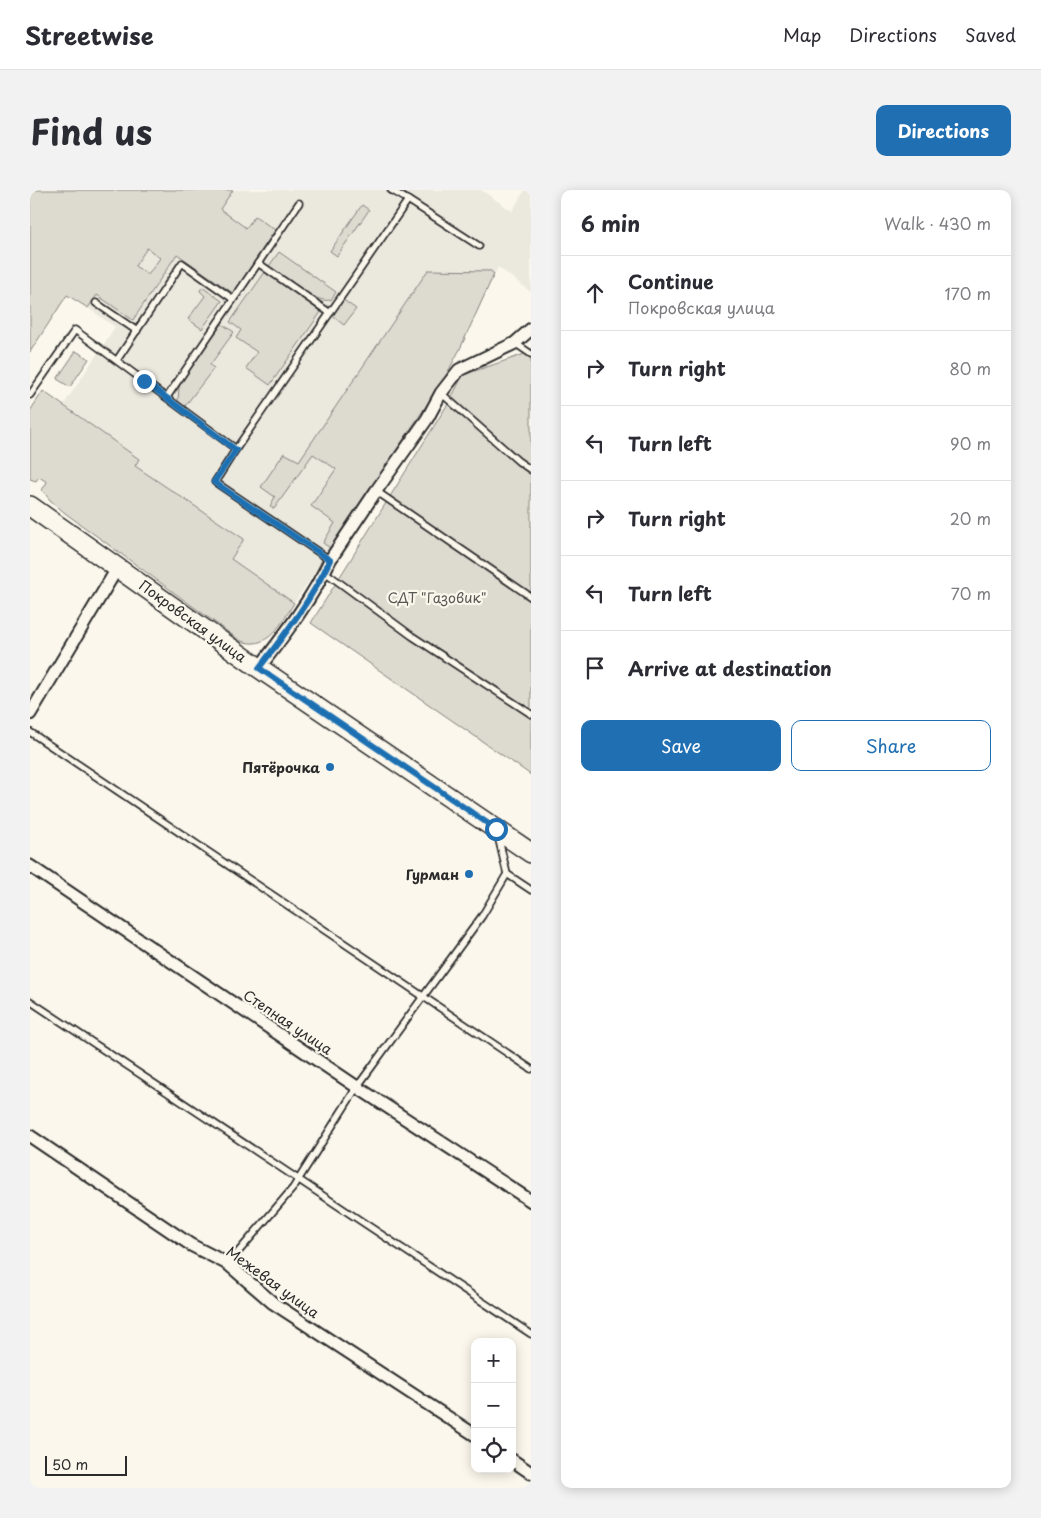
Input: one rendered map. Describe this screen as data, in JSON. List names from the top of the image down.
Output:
{
  "streets": {
    "main road": ["Покровская улица"],
    "street": ["Степная улица", "Межевая улица"]
  },
  "parks": ["СДТ \"Газовик\""],
  "places": ["Пятёрочка", "Гурман"],
  "scale_bar": "50 m",
  "page": {
    "header": "Streetwise",
    "nav": ["Map", "Directions", "Saved"],
    "title": "Find us",
    "buttons": [
      "Directions",
      ["Save", "Share"]
    ],
    "heading": ["6 min", "Walk · 430 m"],
    "list": [
      ["Continue", "Покровская улица", "170 m"],
      ["Turn right", "80 m"],
      ["Turn left", "90 m"],
      ["Turn right", "20 m"],
      ["Turn left", "70 m"],
      "Arrive at destination"
    ],
    "map_buttons": ["+", "−"],
    "scale": "50 m"
  }
}
